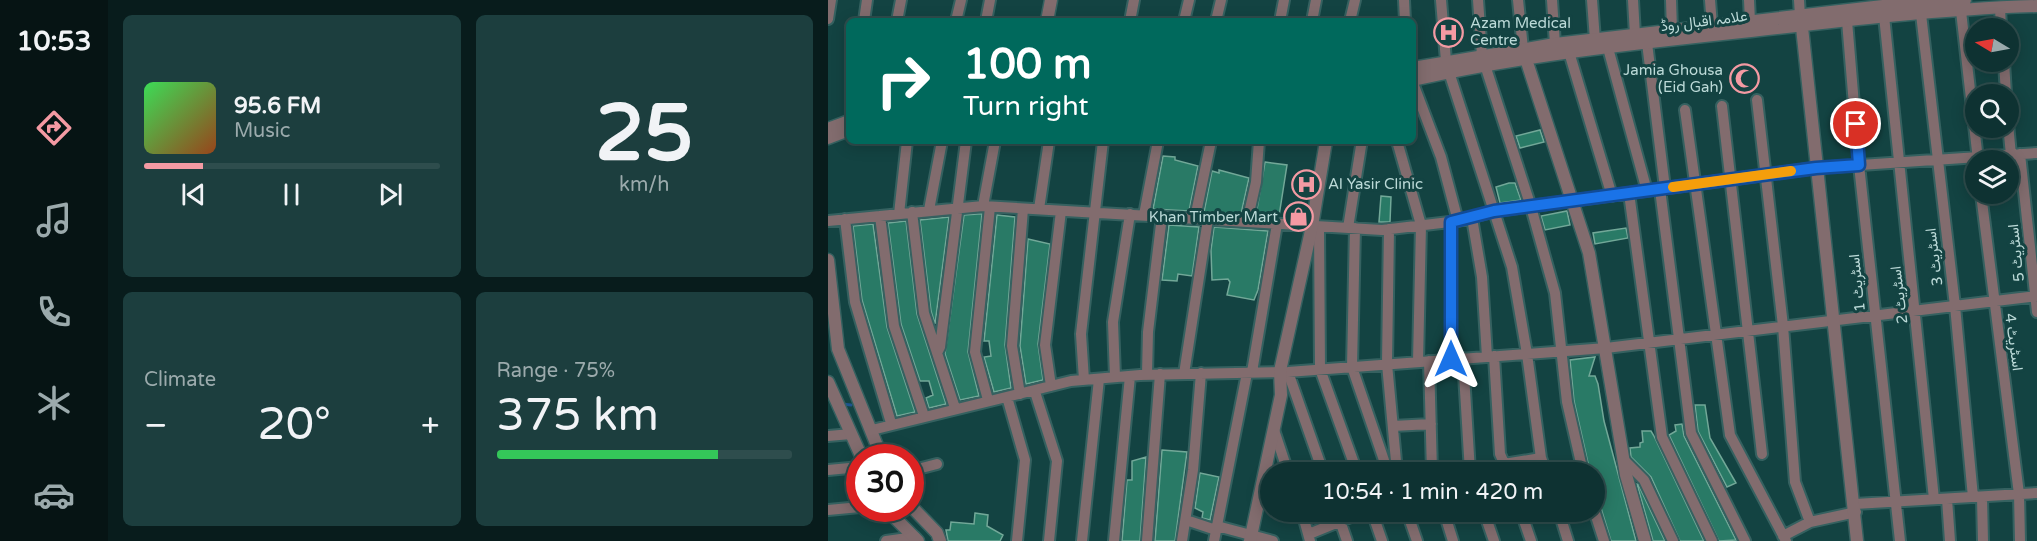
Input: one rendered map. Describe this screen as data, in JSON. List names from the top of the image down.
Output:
{
  "streets": {
    "street": [
      "علامہ اقبال روڈ",
      "اسٹریٹ 5",
      "اسٹریٹ 3",
      "اسٹریٹ 1",
      "اسٹریٹ 2",
      "اسٹریٹ 4"
    ]
  },
  "crossings": [
    ["علامہ اقبال روڈ", "اسٹریٹ 3"],
    ["علامہ اقبال روڈ", "اسٹریٹ 1"],
    ["علامہ اقبال روڈ", "اسٹریٹ 2"]
  ],
  "places": {
    "hospital": ["Azam Medical Centre", "Al Yasir Clinic"],
    "mosque": ["Jamia Ghousa (Eid Gah)"],
    "shop": ["Khan Timber Mart"]
  },
  "north": "left",
  "page": {
    "tabs": "10:53",
    "tile": [
      ["25", "km/h"],
      "Climate",
      ["Range · 75%", "375 km"]
    ],
    "turn": ["100 m", "Turn right"],
    "song": ["95.6 FM", "Music"],
    "heat": ["−", "20°", "+"],
    "limit": "30",
    "trip": "10:54 · 1 min · 420 m"
  }
}
